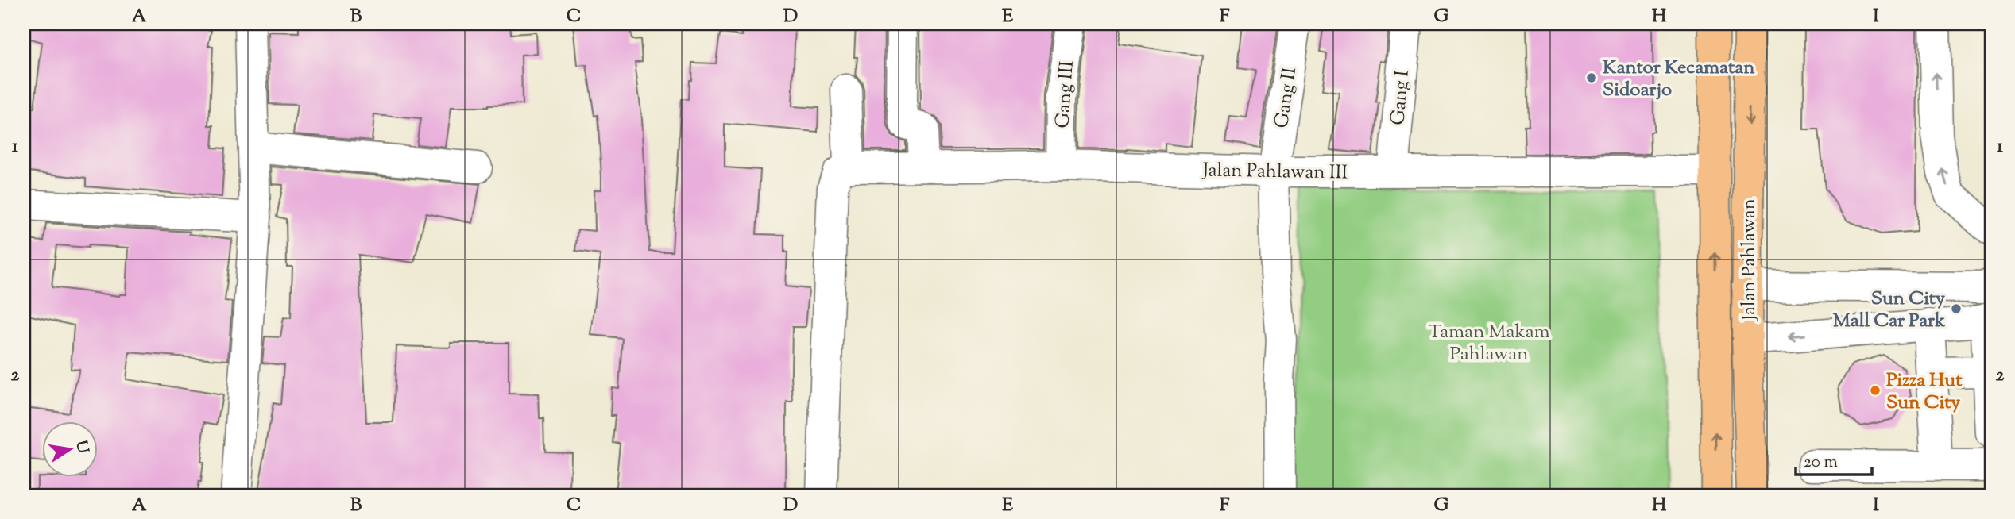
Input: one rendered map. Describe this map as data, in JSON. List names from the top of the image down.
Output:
{
  "streets": {
    "main road": ["Jalan Pahlawan"],
    "street": [
      "Gang III",
      "Gang II",
      "Gang I",
      "Jalan Pahlawan III"
    ]
  },
  "crossings": [
    ["Gang III", "Jalan Pahlawan III"],
    ["Gang II", "Jalan Pahlawan III"],
    ["Gang I", "Jalan Pahlawan III"],
    ["Jalan Pahlawan III", "Jalan Pahlawan"]
  ],
  "parks": ["Taman Makam Pahlawan"],
  "places": ["Kantor Kecamatan Sidoarjo", "Sun City Mall Car Park", "Pizza Hut Sun City"],
  "scale_bar": "20 m",
  "north": "right",
  "grid": {
    "columns": [
      "A",
      "B",
      "C",
      "D",
      "E",
      "F",
      "G",
      "H",
      "I"
    ],
    "rows": ["1", "2"]
  }
}
